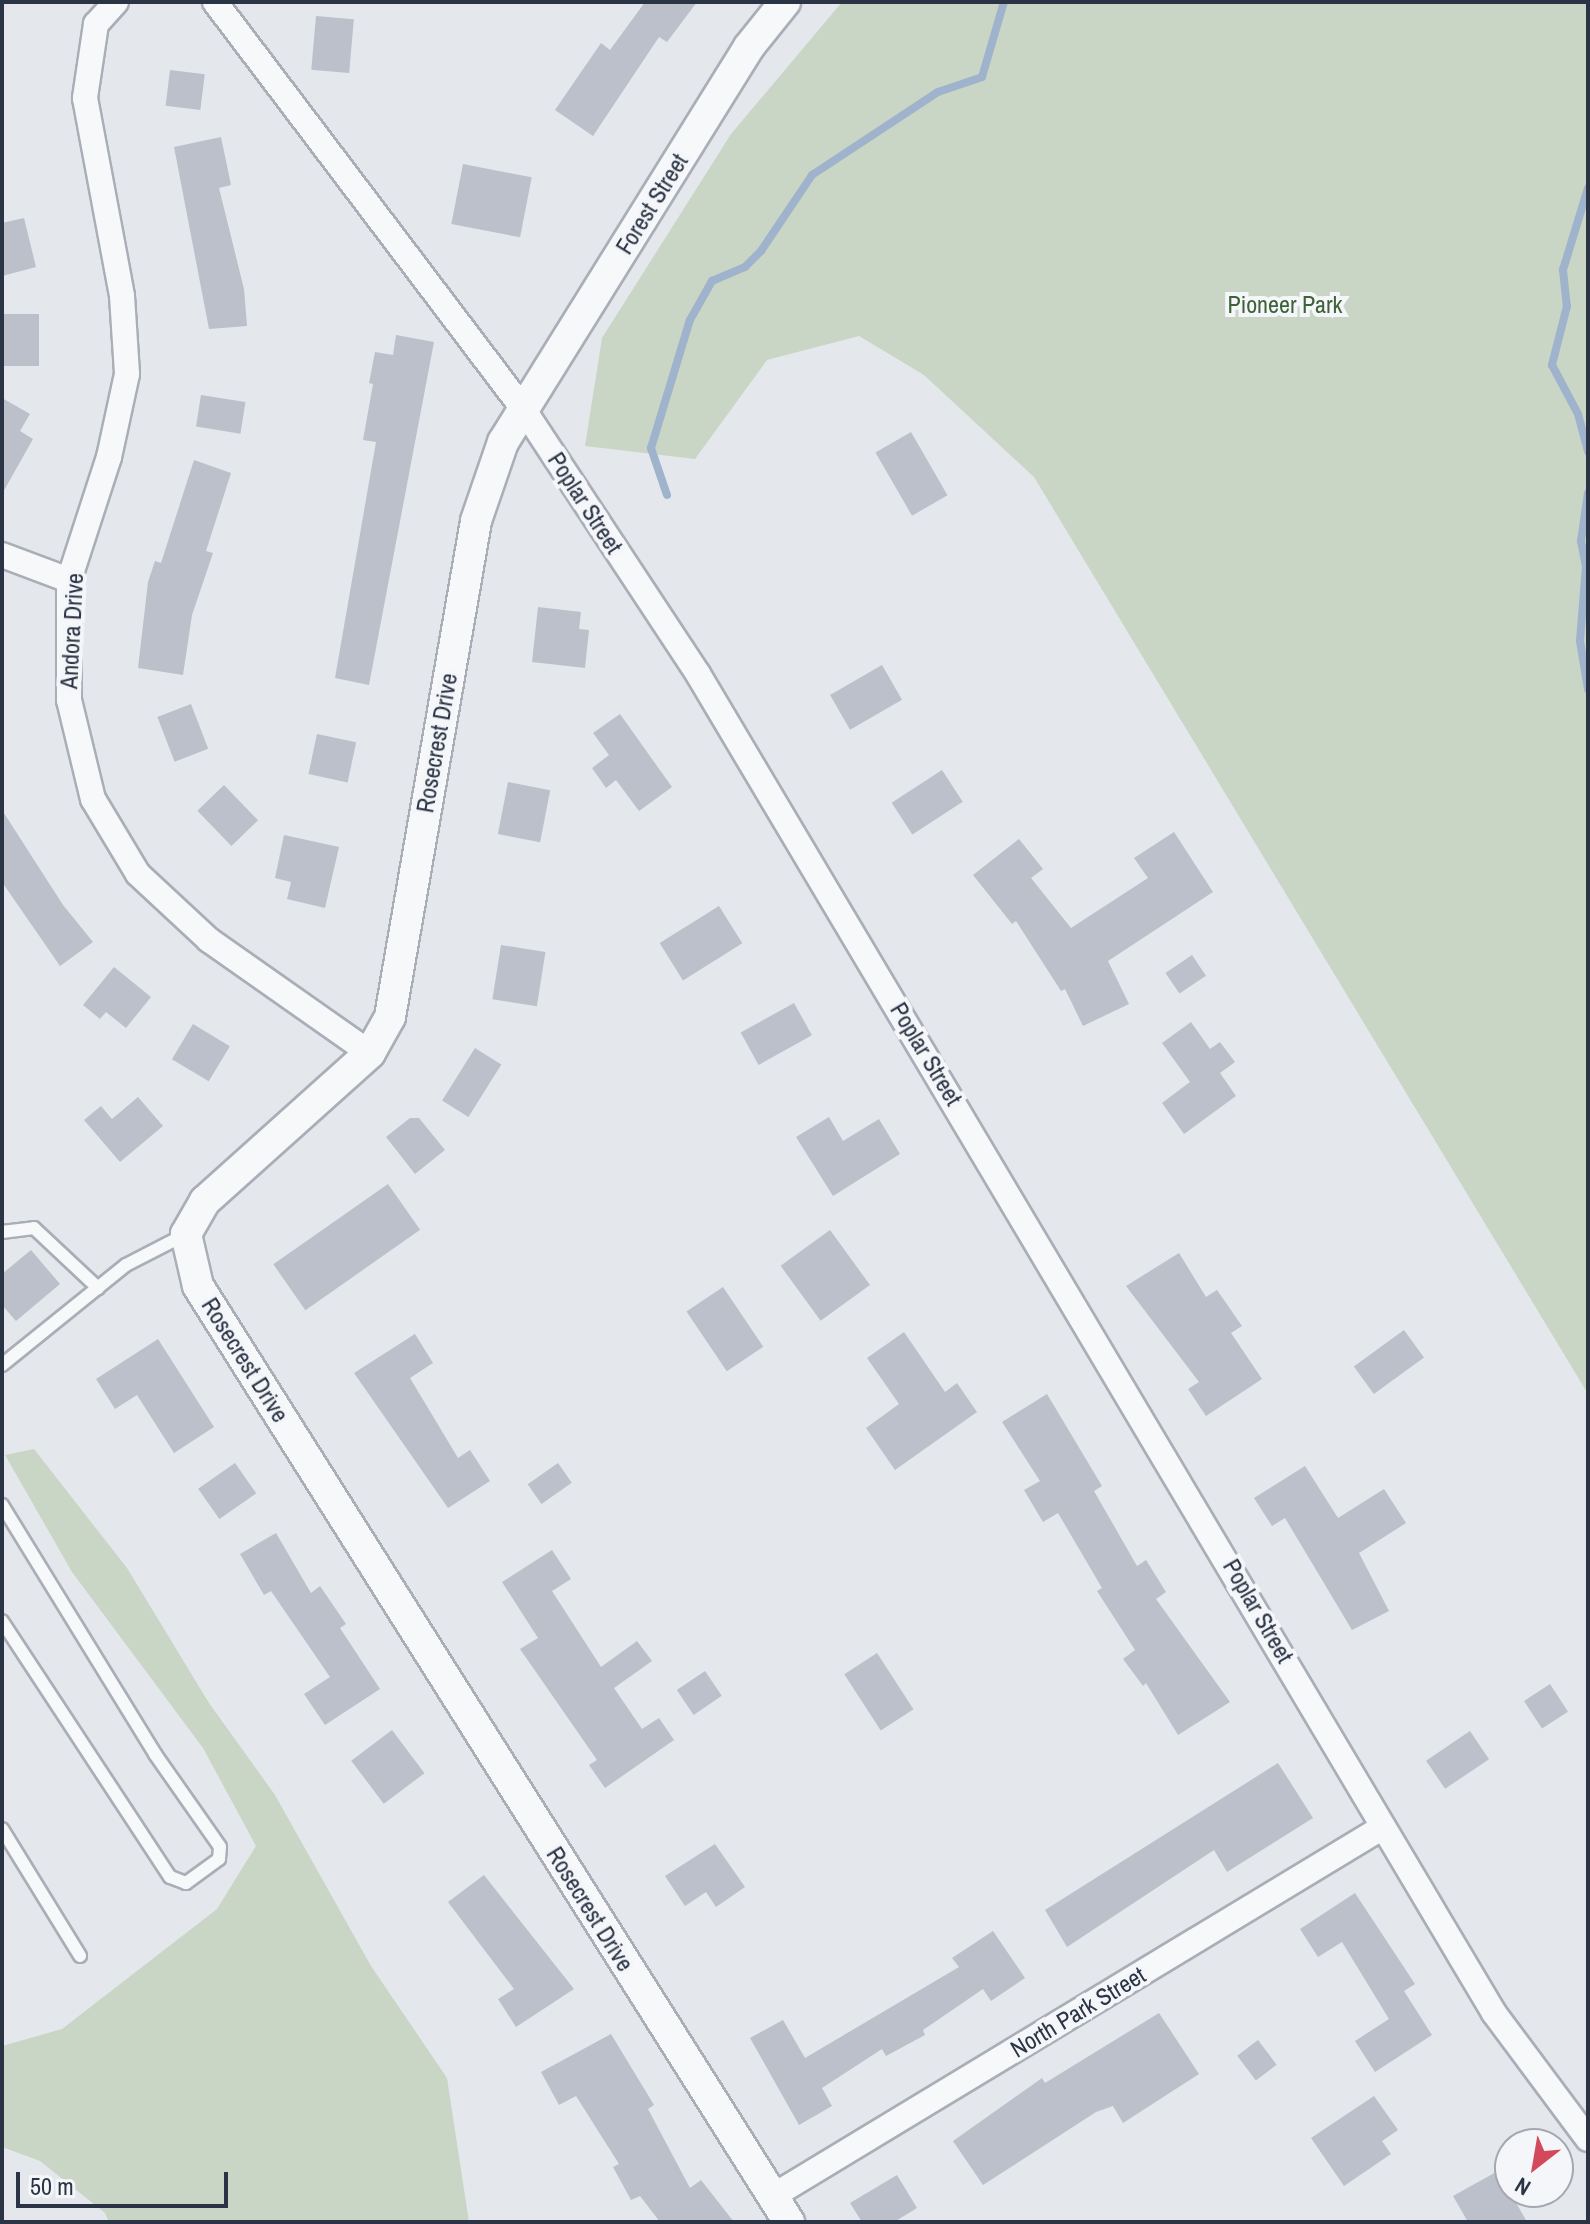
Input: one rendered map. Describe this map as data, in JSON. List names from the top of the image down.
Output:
{
  "streets": {
    "street": [
      "Forest Street",
      "Poplar Street",
      "Andora Drive",
      "Rosecrest Drive",
      "North Park Street"
    ]
  },
  "crossings": [
    ["Forest Street", "Poplar Street"],
    ["Forest Street", "Rosecrest Drive"],
    ["Poplar Street", "Rosecrest Drive"],
    ["Poplar Street", "North Park Street"],
    ["Andora Drive", "Rosecrest Drive"],
    ["Rosecrest Drive", "North Park Street"]
  ],
  "parks": ["Pioneer Park"],
  "scale_bar": "50 m",
  "north": "bottom left"
}
